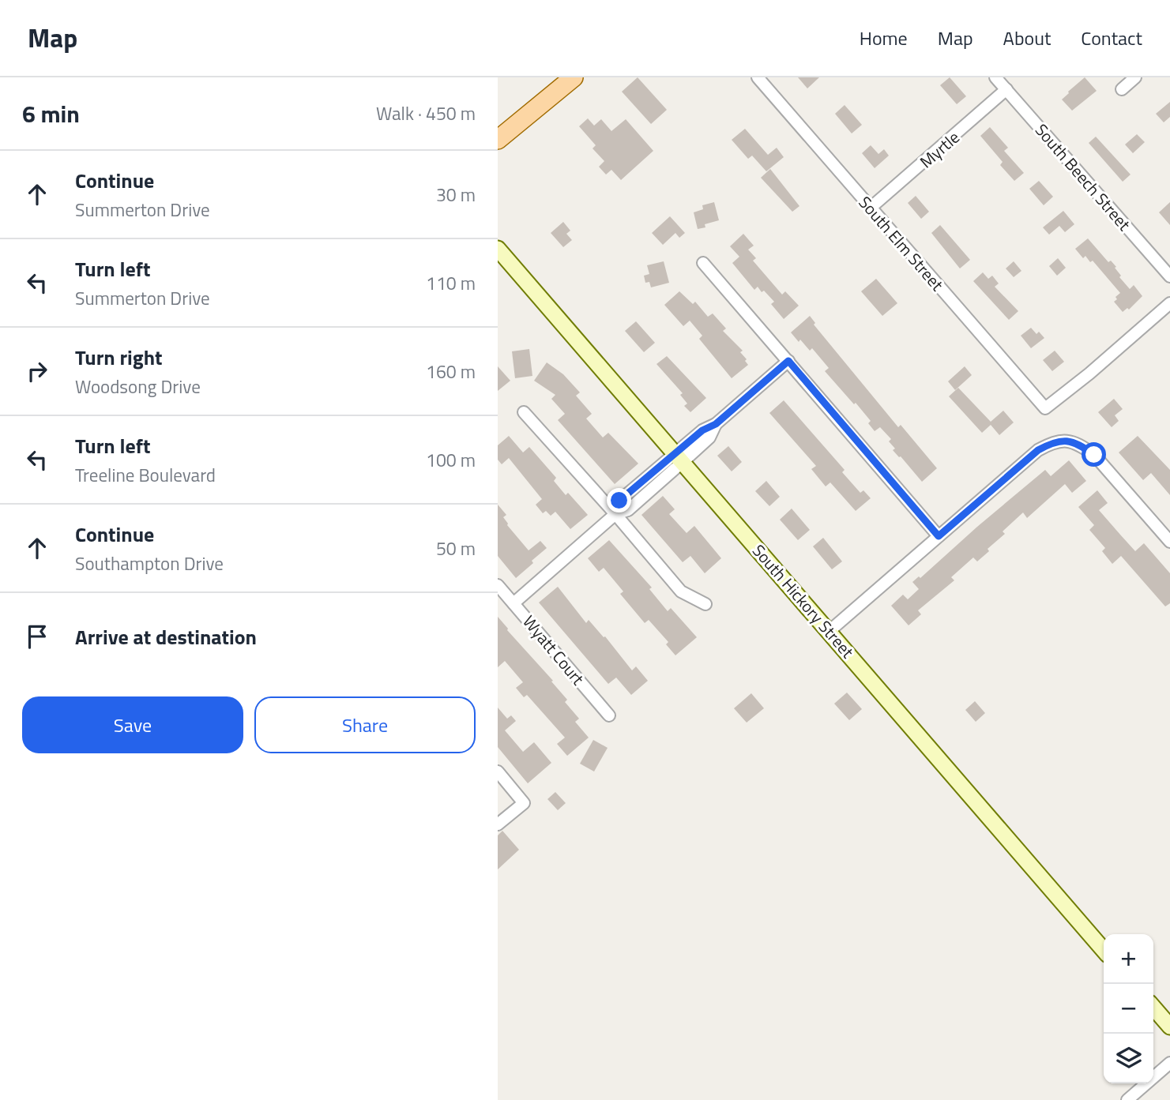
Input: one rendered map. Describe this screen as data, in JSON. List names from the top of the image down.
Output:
{
  "streets": {
    "street": [
      "Myrtle",
      "South Beech Street",
      "South Elm Street",
      "South Hickory Street",
      "Wyatt Court"
    ]
  },
  "crossings": [
    ["Myrtle", "South Beech Street"],
    ["Myrtle", "South Elm Street"]
  ],
  "page": {
    "header": "Map",
    "nav": [
      "Home",
      "Map",
      "About",
      "Contact"
    ],
    "heading": ["6 min", "Walk · 450 m"],
    "list": [
      ["Continue", "Summerton Drive", "30 m"],
      ["Turn left", "Summerton Drive", "110 m"],
      ["Turn right", "Woodsong Drive", "160 m"],
      ["Turn left", "Treeline Boulevard", "100 m"],
      ["Continue", "Southampton Drive", "50 m"],
      "Arrive at destination"
    ],
    "buttons": ["Save", "Share"],
    "map_buttons": ["+", "−"]
  }
}
